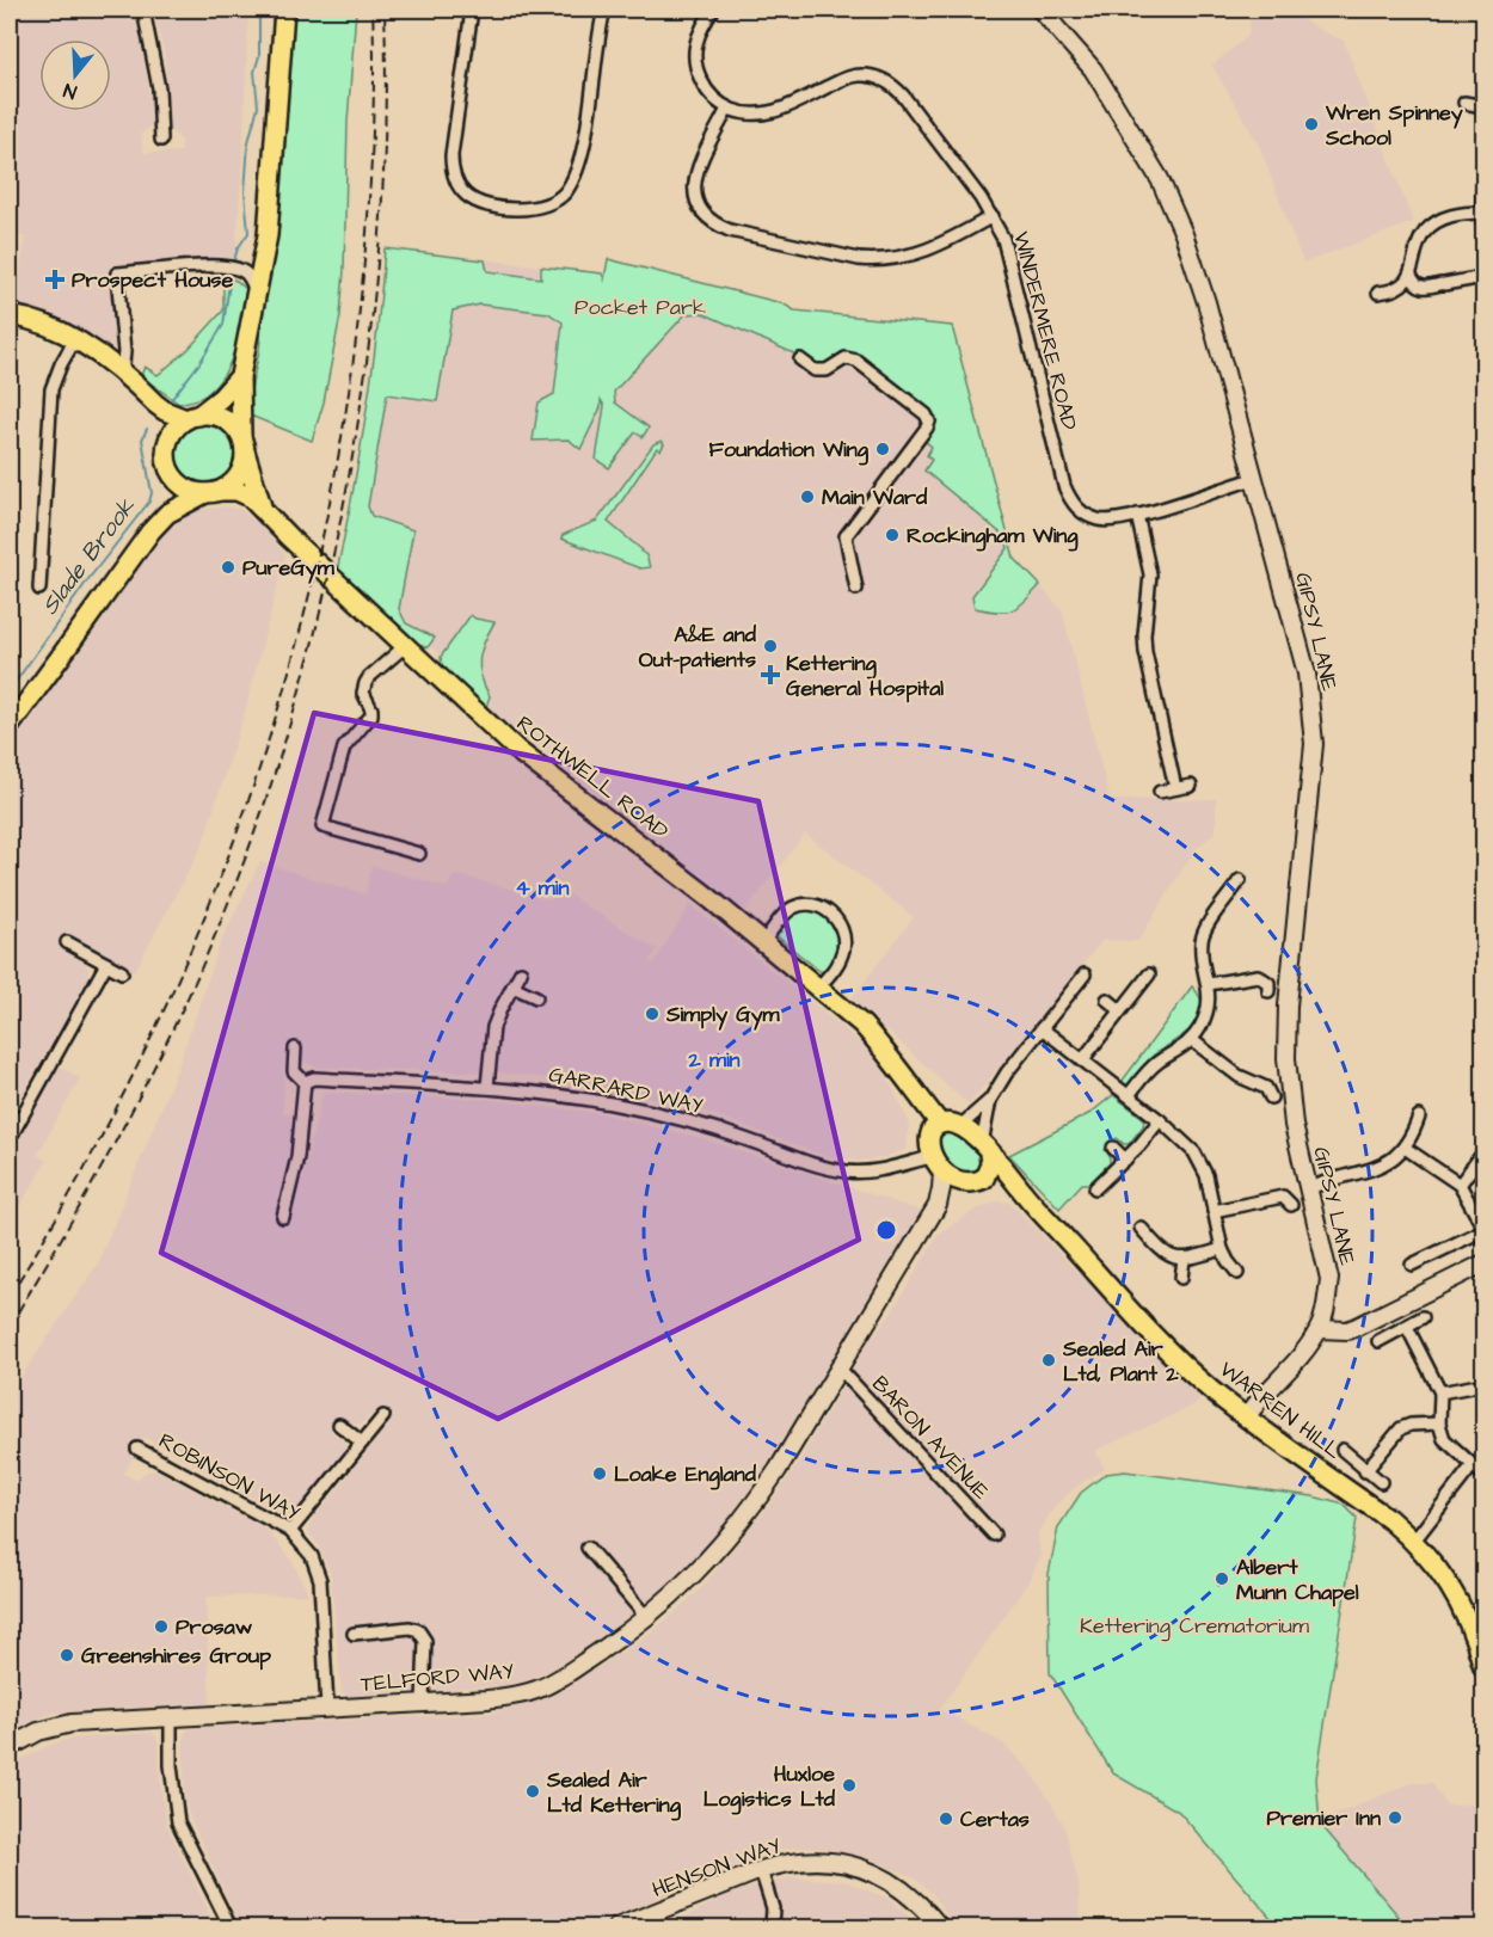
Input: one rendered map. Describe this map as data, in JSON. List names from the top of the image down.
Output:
{
  "streets": {
    "main road": ["ROTHWELL ROAD", "WARREN HILL"],
    "street": [
      "WINDERMERE ROAD",
      "GIPSY LANE",
      "GARRARD WAY",
      "BARON AVENUE",
      "ROBINSON WAY",
      "TELFORD WAY",
      "HENSON WAY"
    ]
  },
  "crossings": [
    ["WINDERMERE ROAD", "GIPSY LANE"],
    ["GIPSY LANE", "WARREN HILL"],
    ["ROTHWELL ROAD", "GARRARD WAY"],
    ["ROTHWELL ROAD", "WARREN HILL"],
    ["ROTHWELL ROAD", "TELFORD WAY"],
    ["GARRARD WAY", "WARREN HILL"],
    ["GARRARD WAY", "TELFORD WAY"],
    ["WARREN HILL", "TELFORD WAY"],
    ["BARON AVENUE", "TELFORD WAY"],
    ["ROBINSON WAY", "TELFORD WAY"]
  ],
  "water": ["Slade Brook"],
  "parks": ["Pocket Park", "Kettering Crematorium"],
  "places": {
    "other": [
      "Wren Spinney School",
      "Foundation Wing",
      "Main Ward",
      "Rockingham Wing",
      "PureGym",
      "A&E and Out-patients",
      "Simply Gym",
      "Sealed Air Ltd, Plant 2",
      "Loake England",
      "Albert Munn Chapel",
      "Prosaw",
      "Greenshires Group",
      "Huxloe Logistics Ltd",
      "Sealed Air Ltd Kettering",
      "Premier Inn",
      "Certas"
    ],
    "health": ["Prospect House", "Kettering General Hospital"]
  },
  "north": "bottom",
  "rings": ["4 min", "2 min"]
}
